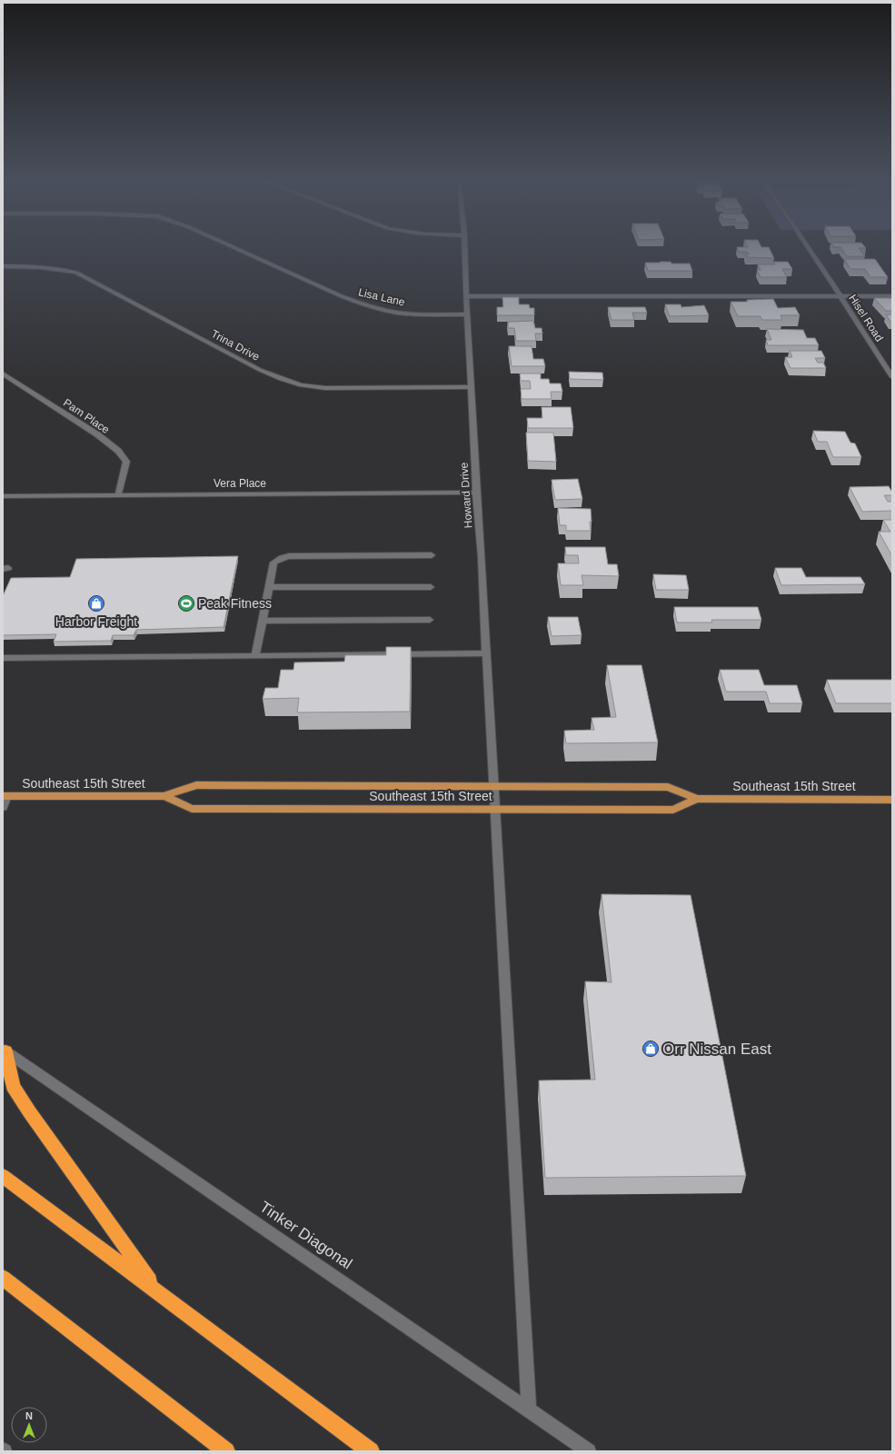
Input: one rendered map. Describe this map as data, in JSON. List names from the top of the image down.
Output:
{
  "streets": {
    "main road": ["Southeast 15th Street"],
    "street": [
      "Lisa Lane",
      "Hisel Road",
      "Trina Drive",
      "Pam Place",
      "Vera Place",
      "Howard Drive",
      "Tinker Diagonal"
    ]
  },
  "crossings": [
    ["Lisa Lane", "Howard Drive"],
    ["Trina Drive", "Howard Drive"],
    ["Pam Place", "Vera Place"],
    ["Vera Place", "Howard Drive"],
    ["Howard Drive", "Southeast 15th Street"],
    ["Howard Drive", "Tinker Diagonal"]
  ],
  "places": {
    "shop": ["Harbor Freight", "Orr Nissan East"],
    "sports": ["Peak Fitness"]
  },
  "north": "top"
}
